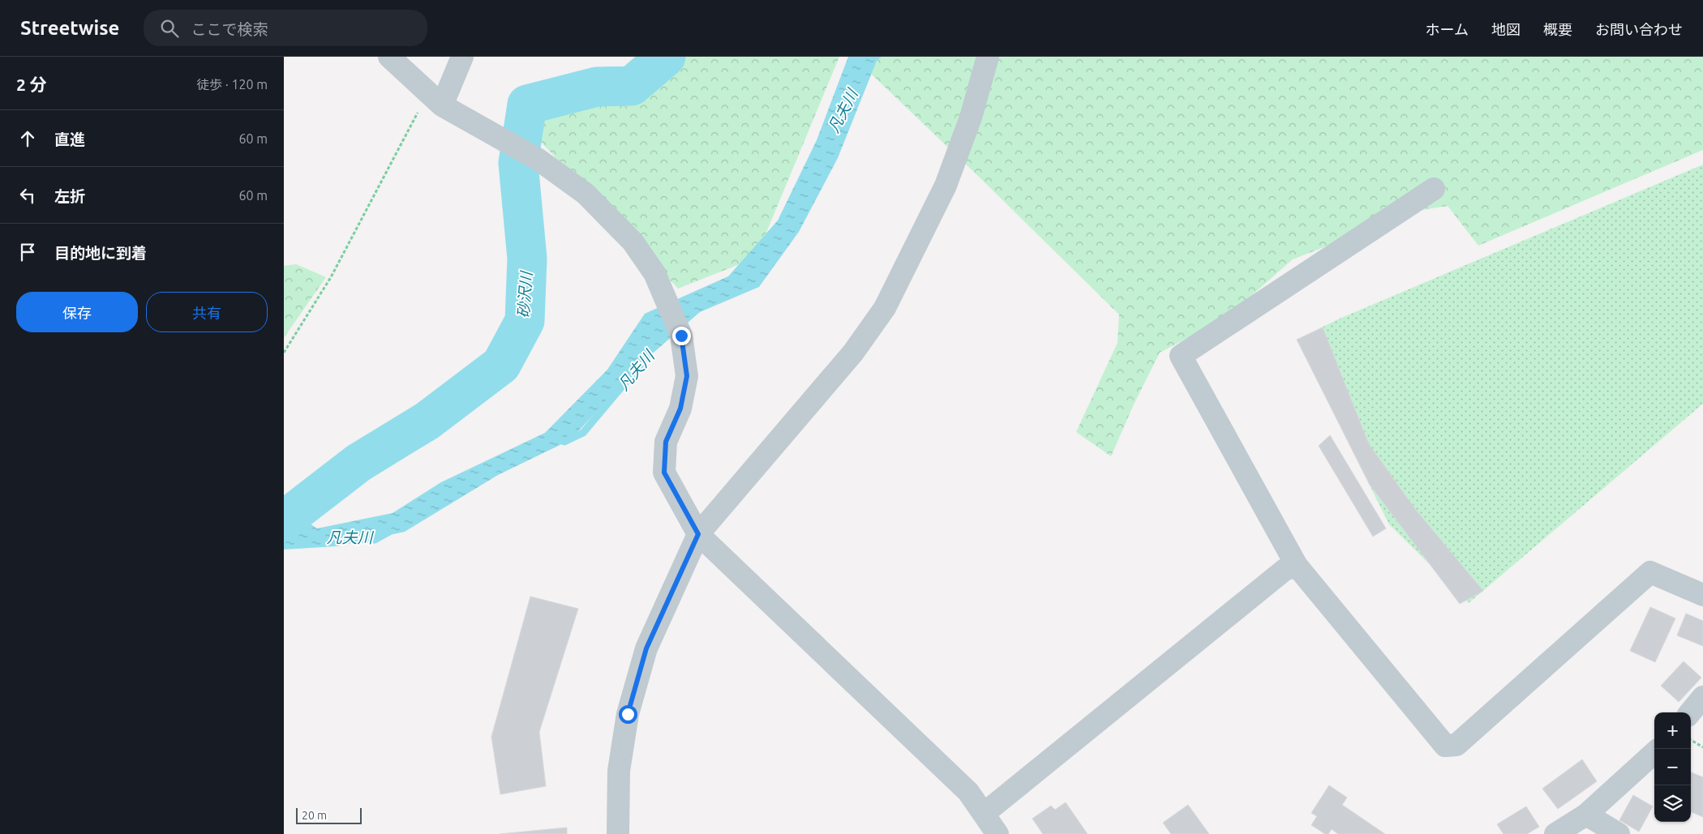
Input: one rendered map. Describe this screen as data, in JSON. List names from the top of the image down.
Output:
{
  "water": ["凡夫川", "砂沢川"],
  "scale_bar": "20 m",
  "page": {
    "header": "Streetwise",
    "search": "ここで検索",
    "nav": [
      "ホーム",
      "地図",
      "概要",
      "お問い合わせ"
    ],
    "heading": ["2 分", "徒歩 · 120 m"],
    "list": [
      ["直進", "60 m"],
      ["左折", "60 m"],
      "目的地に到着"
    ],
    "buttons": ["保存", "共有"],
    "map_buttons": ["+", "−"],
    "scale": "20 m"
  }
}
